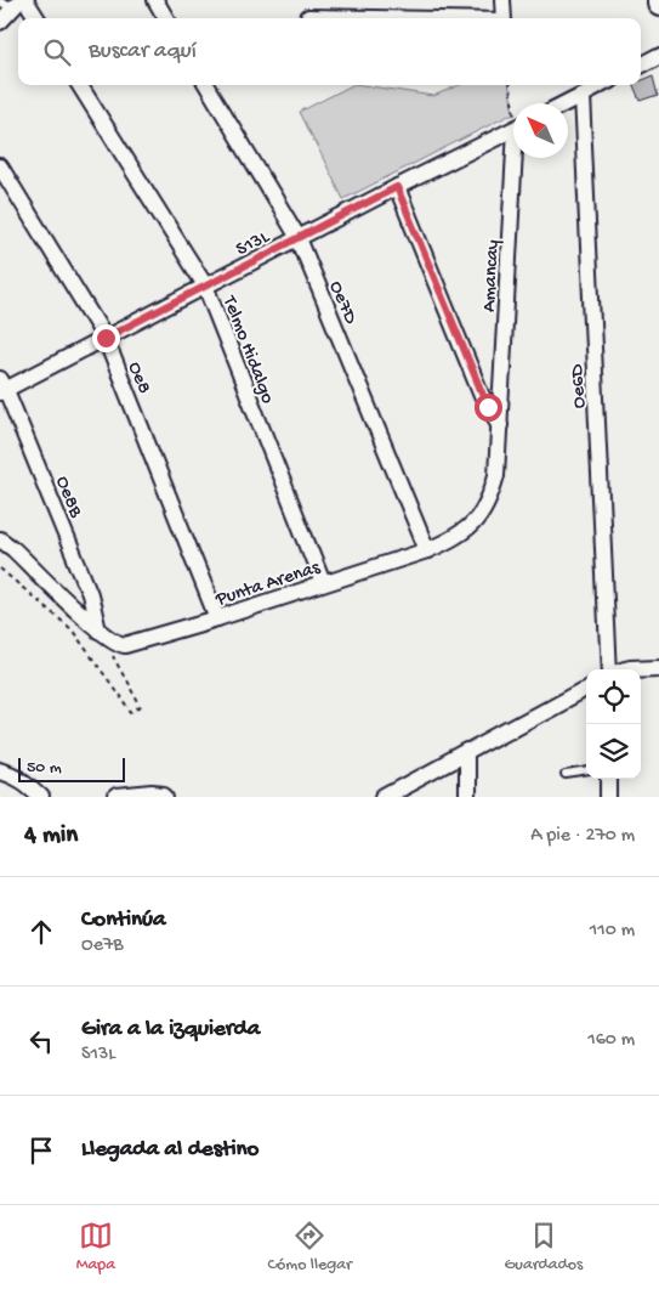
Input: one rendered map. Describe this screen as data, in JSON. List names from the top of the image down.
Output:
{
  "streets": {
    "street": [
      "S13L",
      "Amancay",
      "Oe7D",
      "Telmo Hidalgo",
      "Oe8",
      "Oe6D",
      "Oe8B",
      "Punta Arenas"
    ]
  },
  "crossings": [
    ["S13L", "Oe7D"],
    ["S13L", "Telmo Hidalgo"],
    ["S13L", "Oe8"],
    ["S13L", "Oe8B"],
    ["Amancay", "Punta Arenas"],
    ["Oe7D", "Punta Arenas"],
    ["Telmo Hidalgo", "Punta Arenas"],
    ["Oe8", "Punta Arenas"],
    ["Oe8B", "Punta Arenas"]
  ],
  "scale_bar": "50 m",
  "north": "top left",
  "page": {
    "search": "Buscar aquí",
    "scale": "50 m",
    "heading": ["4 min", "A pie · 270 m"],
    "list": [
      ["Continúa", "Oe7B", "110 m"],
      ["Gira a la izquierda", "S13L", "160 m"],
      "Llegada al destino"
    ],
    "nav": ["Mapa", "Cómo llegar", "Guardados"]
  }
}
